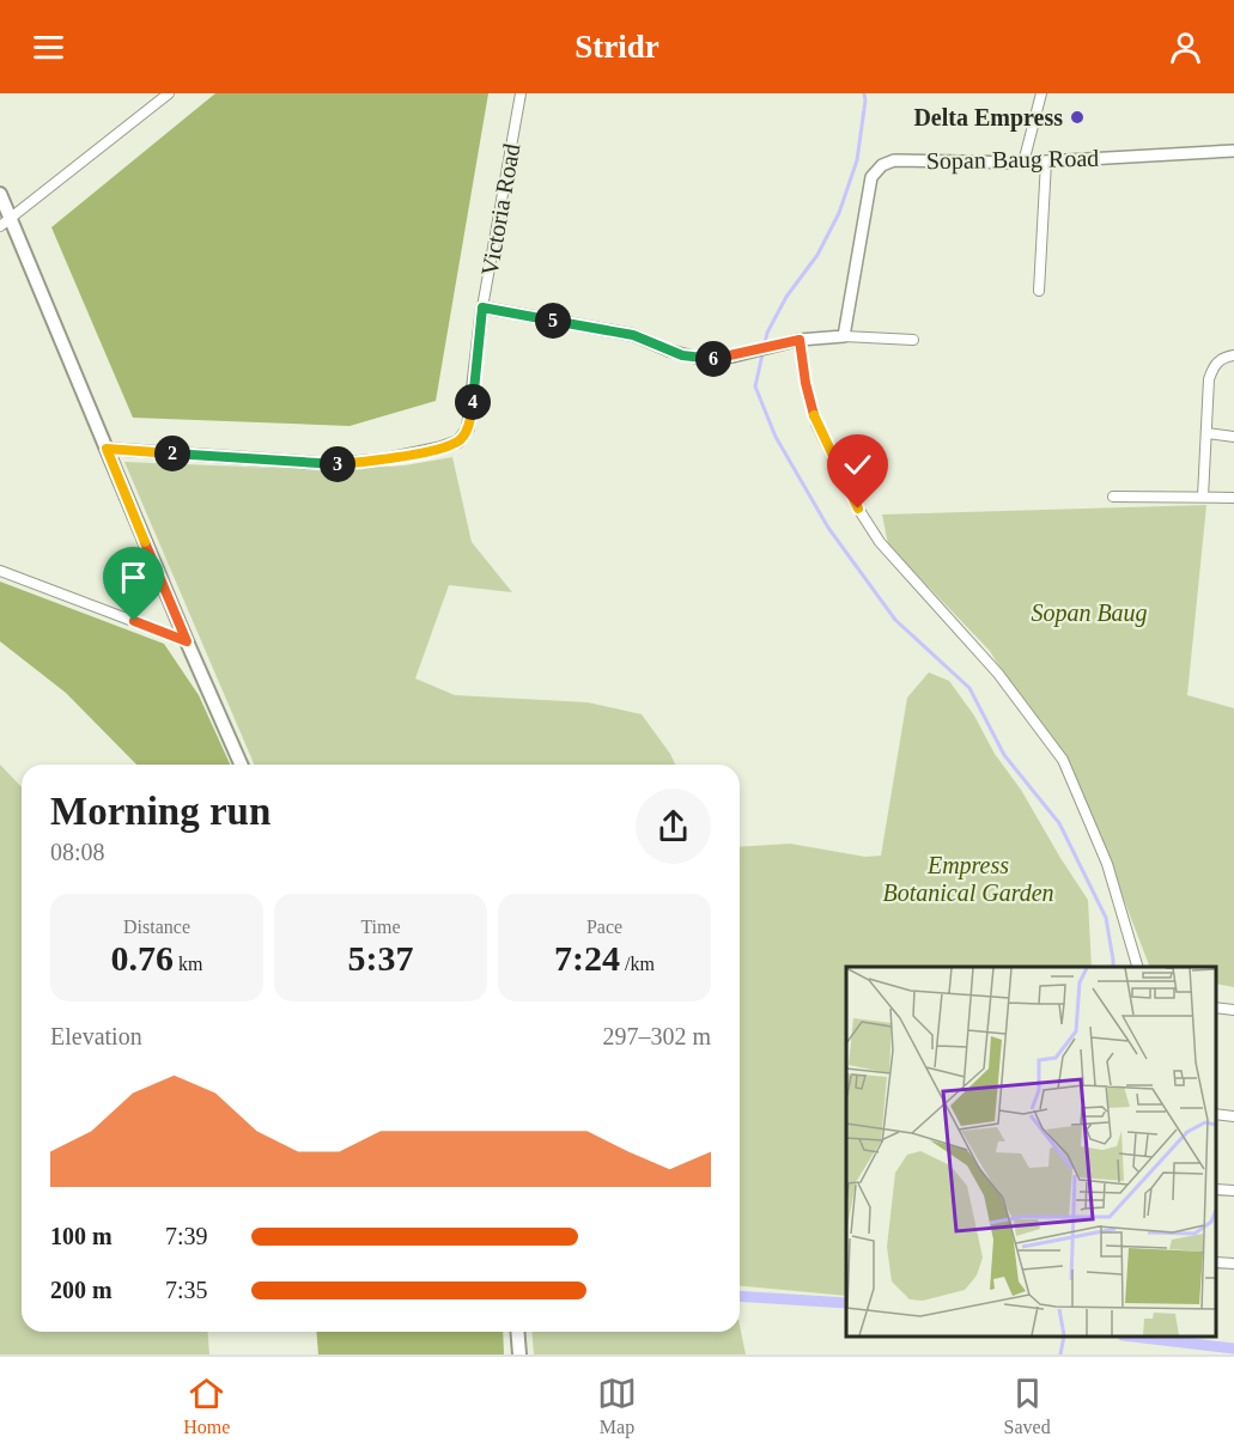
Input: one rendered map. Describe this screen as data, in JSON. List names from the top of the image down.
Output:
{
  "streets": {
    "street": ["Sopan Baug Road", "Victoria Road"]
  },
  "parks": ["Sopan Baug", "Empress Botanical Garden"],
  "places": ["Delta Empress"],
  "page": {
    "header": "Stridr",
    "pins": [
      "5",
      "6",
      "4",
      "2",
      "3"
    ],
    "heading": ["Morning run", "08:08"],
    "stats": [
      ["Distance", "0.76 km"],
      ["Time", "5:37"],
      ["Pace", "7:24 /km"]
    ],
    "chart": ["Elevation", "297–302 m"],
    "list": [
      {
        "name": "100 m",
        "note": "7:39"
      },
      {
        "name": "200 m",
        "note": "7:35"
      }
    ],
    "tabs": ["Home", "Map", "Saved"]
  }
}
